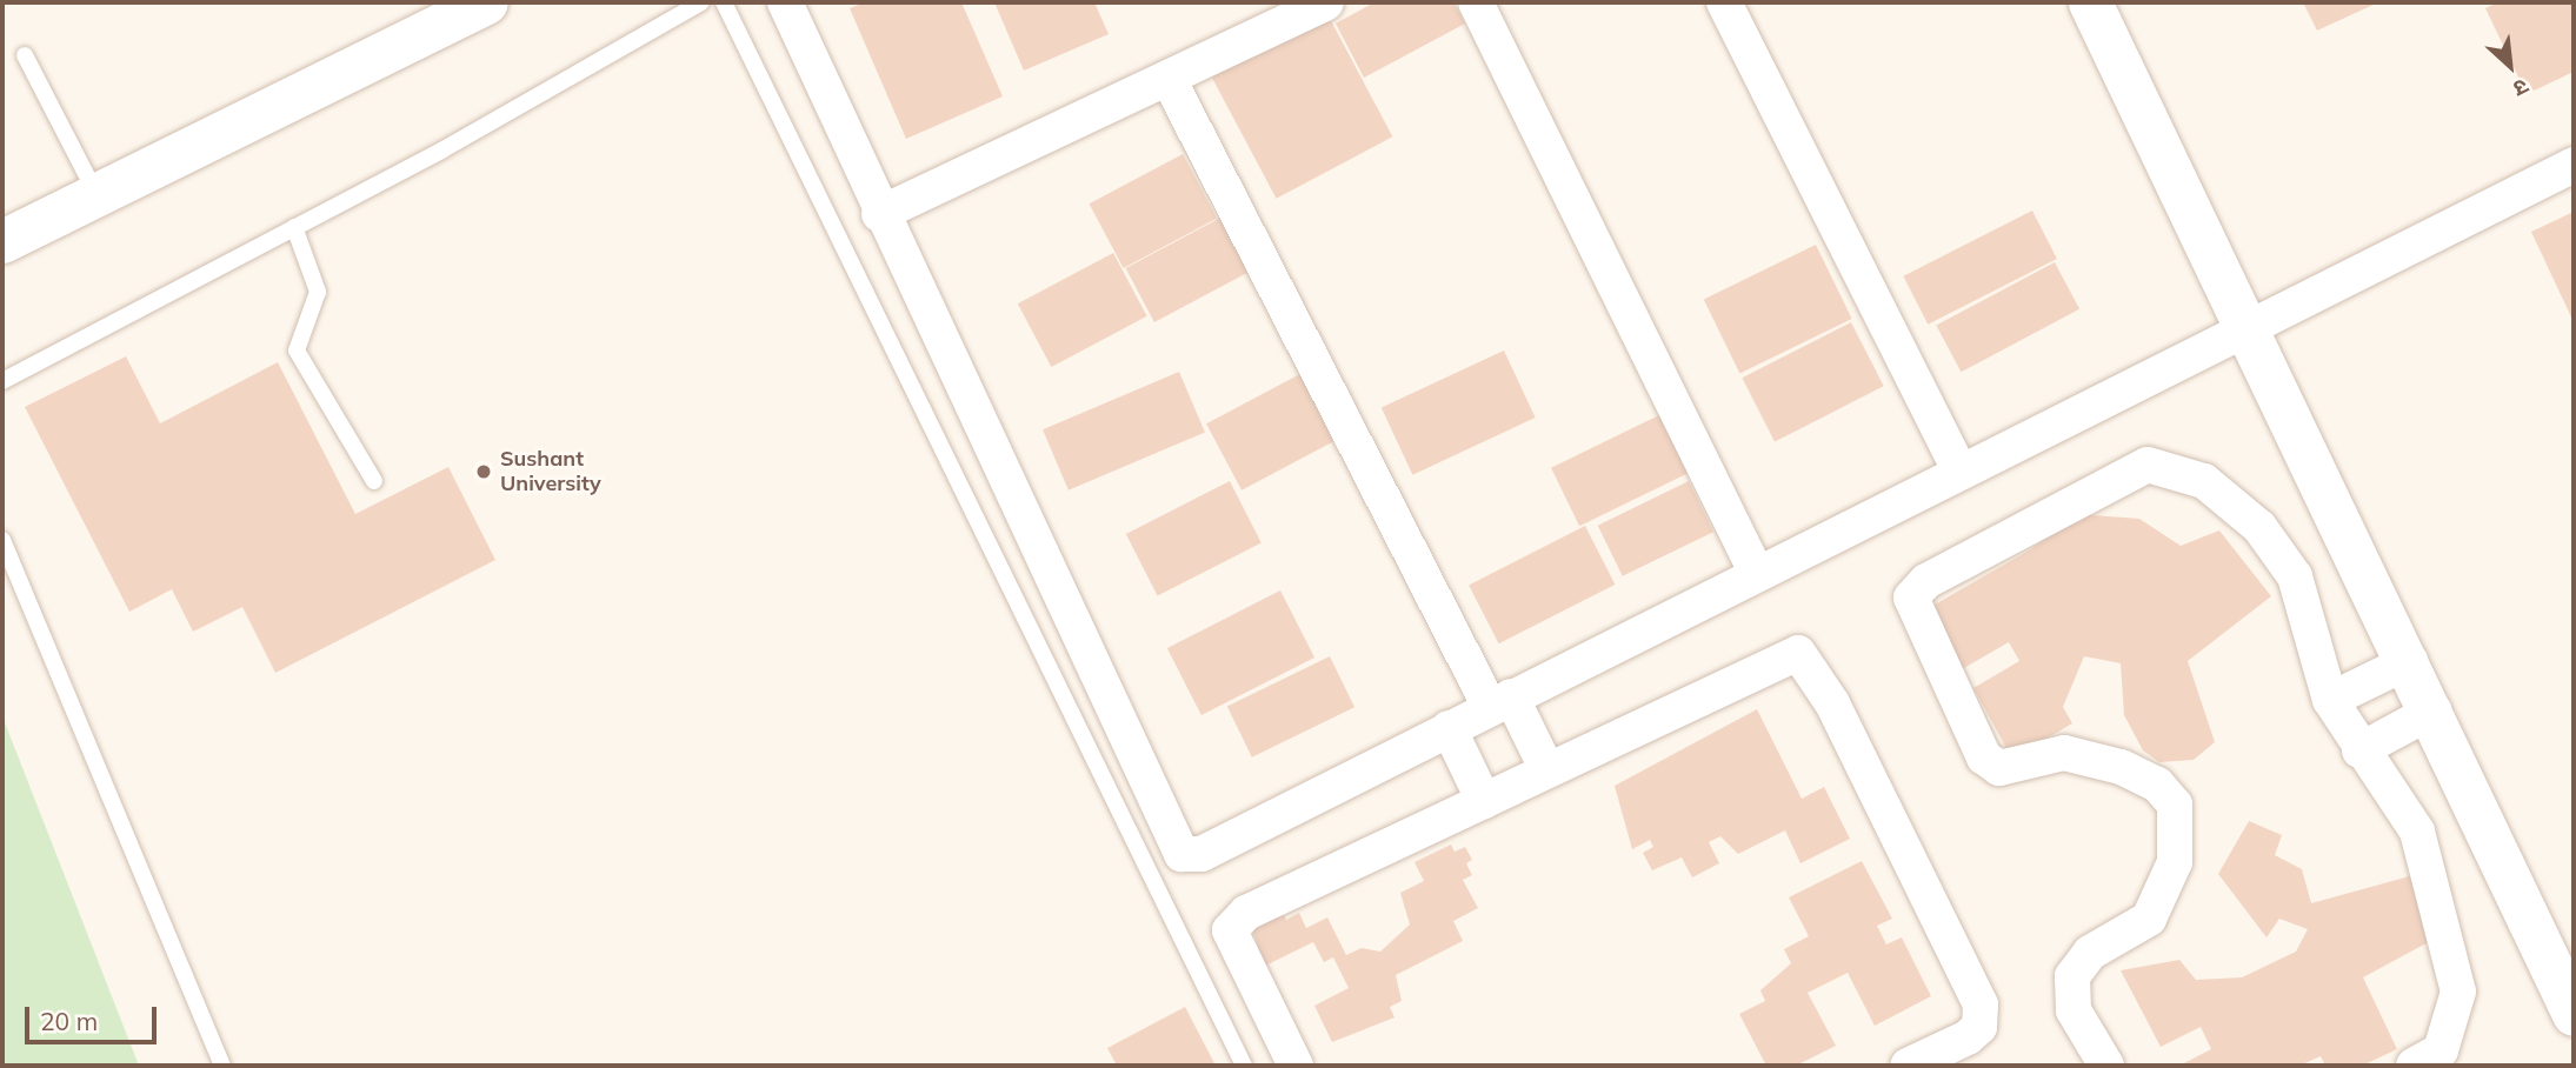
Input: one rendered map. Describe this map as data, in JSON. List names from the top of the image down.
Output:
{
  "places": ["Sushant University"],
  "scale_bar": "20 m",
  "north": "bottom right"
}
